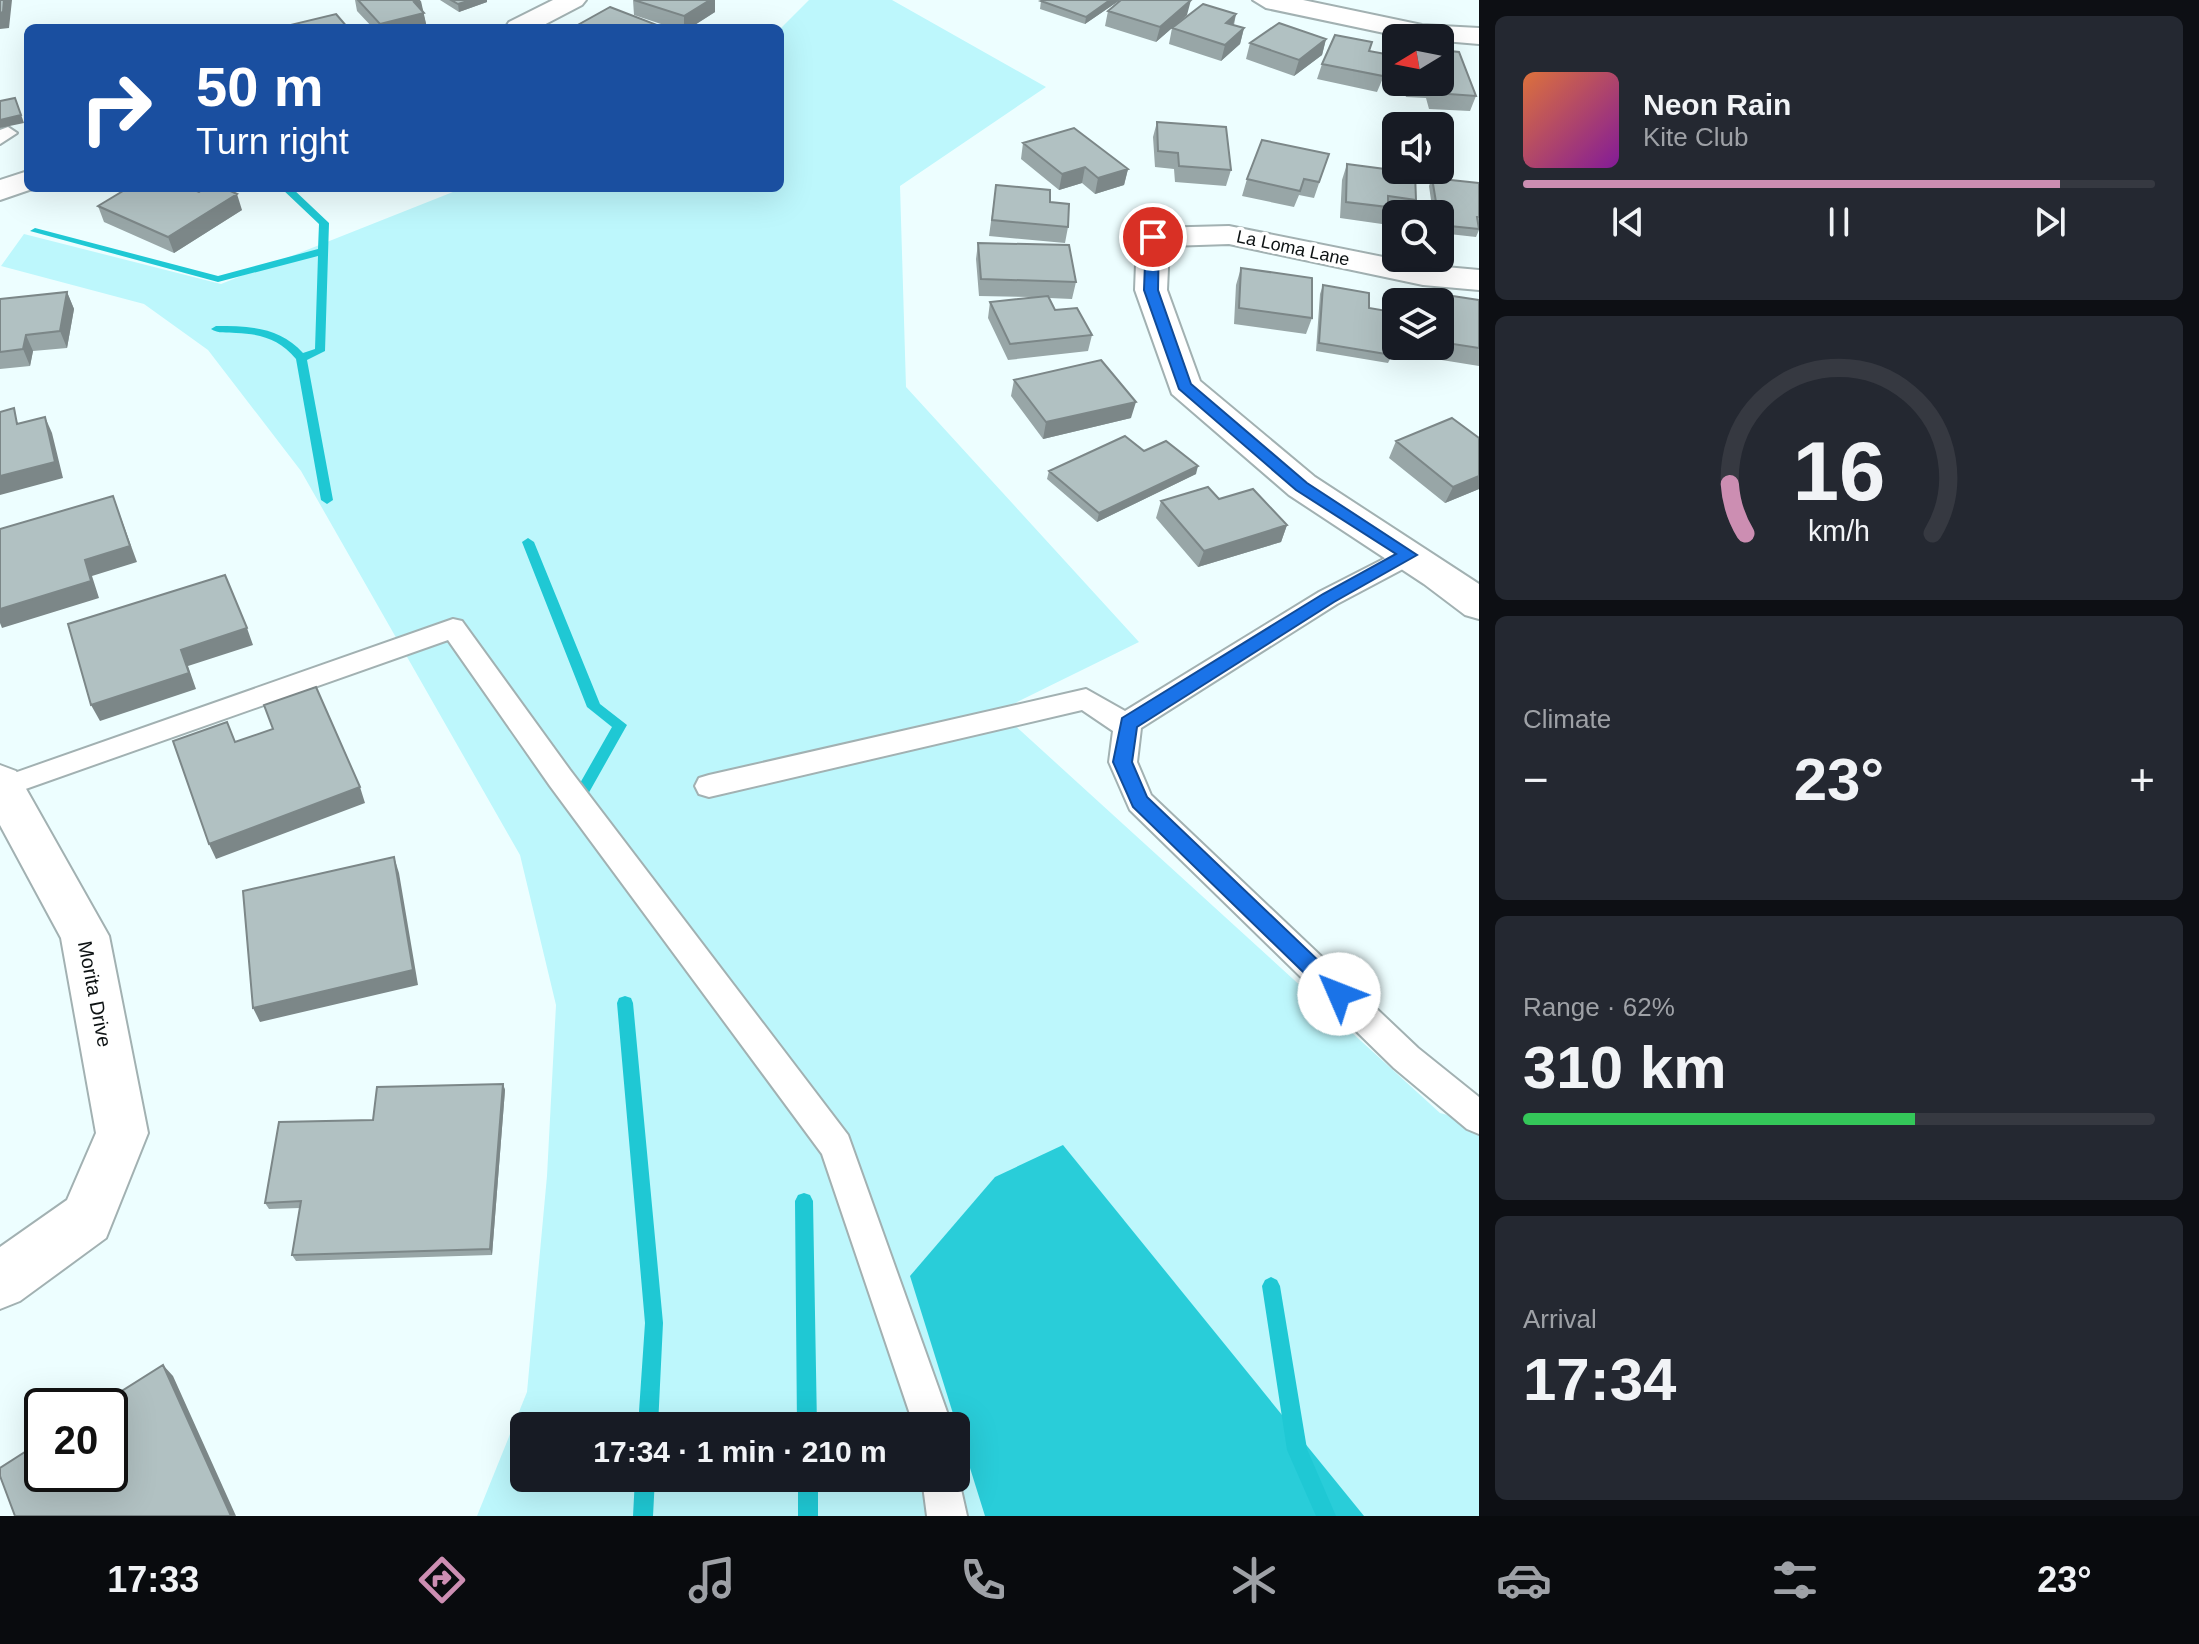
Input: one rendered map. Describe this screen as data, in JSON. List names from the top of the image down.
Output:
{
  "streets": {
    "street": ["La Loma Lane", "Morita Drive"]
  },
  "north": "left",
  "page": {
    "turn": ["50 m", "Turn right"],
    "song": ["Neon Rain", "Kite Club"],
    "tile": [
      "Climate",
      ["Range · 62%", "310 km"],
      ["Arrival", "17:34"]
    ],
    "heat": ["−", "23°", "+"],
    "limit": "20",
    "trip": "17:34 · 1 min · 210 m",
    "tabs": ["17:33", "23°"],
    "gauge": ["16", "km/h"]
  }
}
